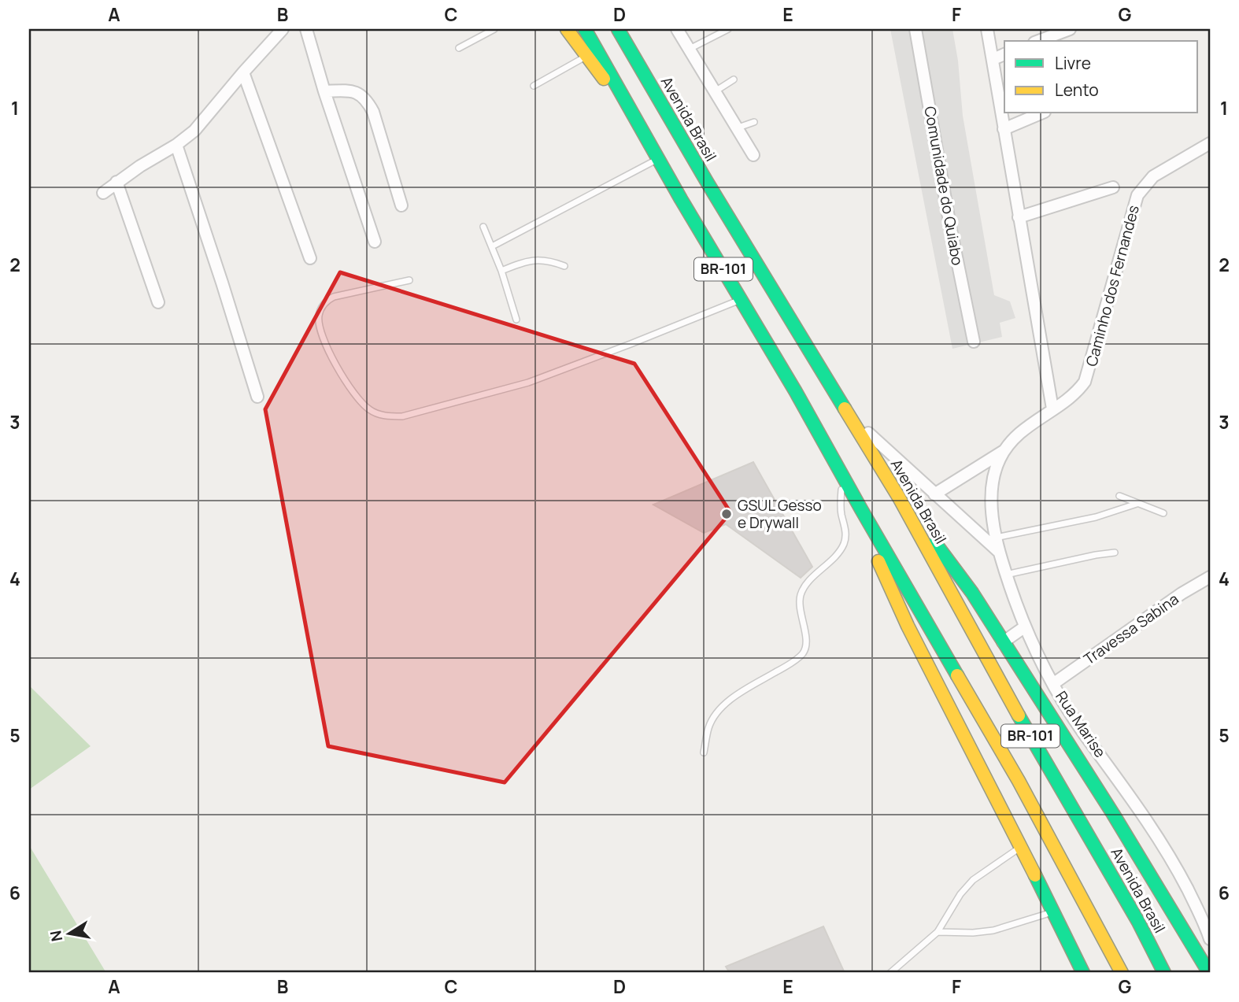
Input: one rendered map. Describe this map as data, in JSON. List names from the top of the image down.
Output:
{
  "streets": {
    "main road": ["Avenida Brasil", "BR-101"],
    "street": [
      "Comunidade do Quiabo",
      "Caminho dos Fernandes",
      "Travessa Sabina",
      "Rua Marise"
    ]
  },
  "crossings": [
    ["Caminho dos Fernandes", "Rua Marise"],
    ["Travessa Sabina", "Rua Marise"]
  ],
  "places": ["GSUL Gesso e Drywall"],
  "legend": ["Livre", "Lento"],
  "north": "left",
  "grid": {
    "columns": [
      "A",
      "B",
      "C",
      "D",
      "E",
      "F",
      "G"
    ],
    "rows": [
      "1",
      "2",
      "3",
      "4",
      "5",
      "6"
    ]
  }
}
